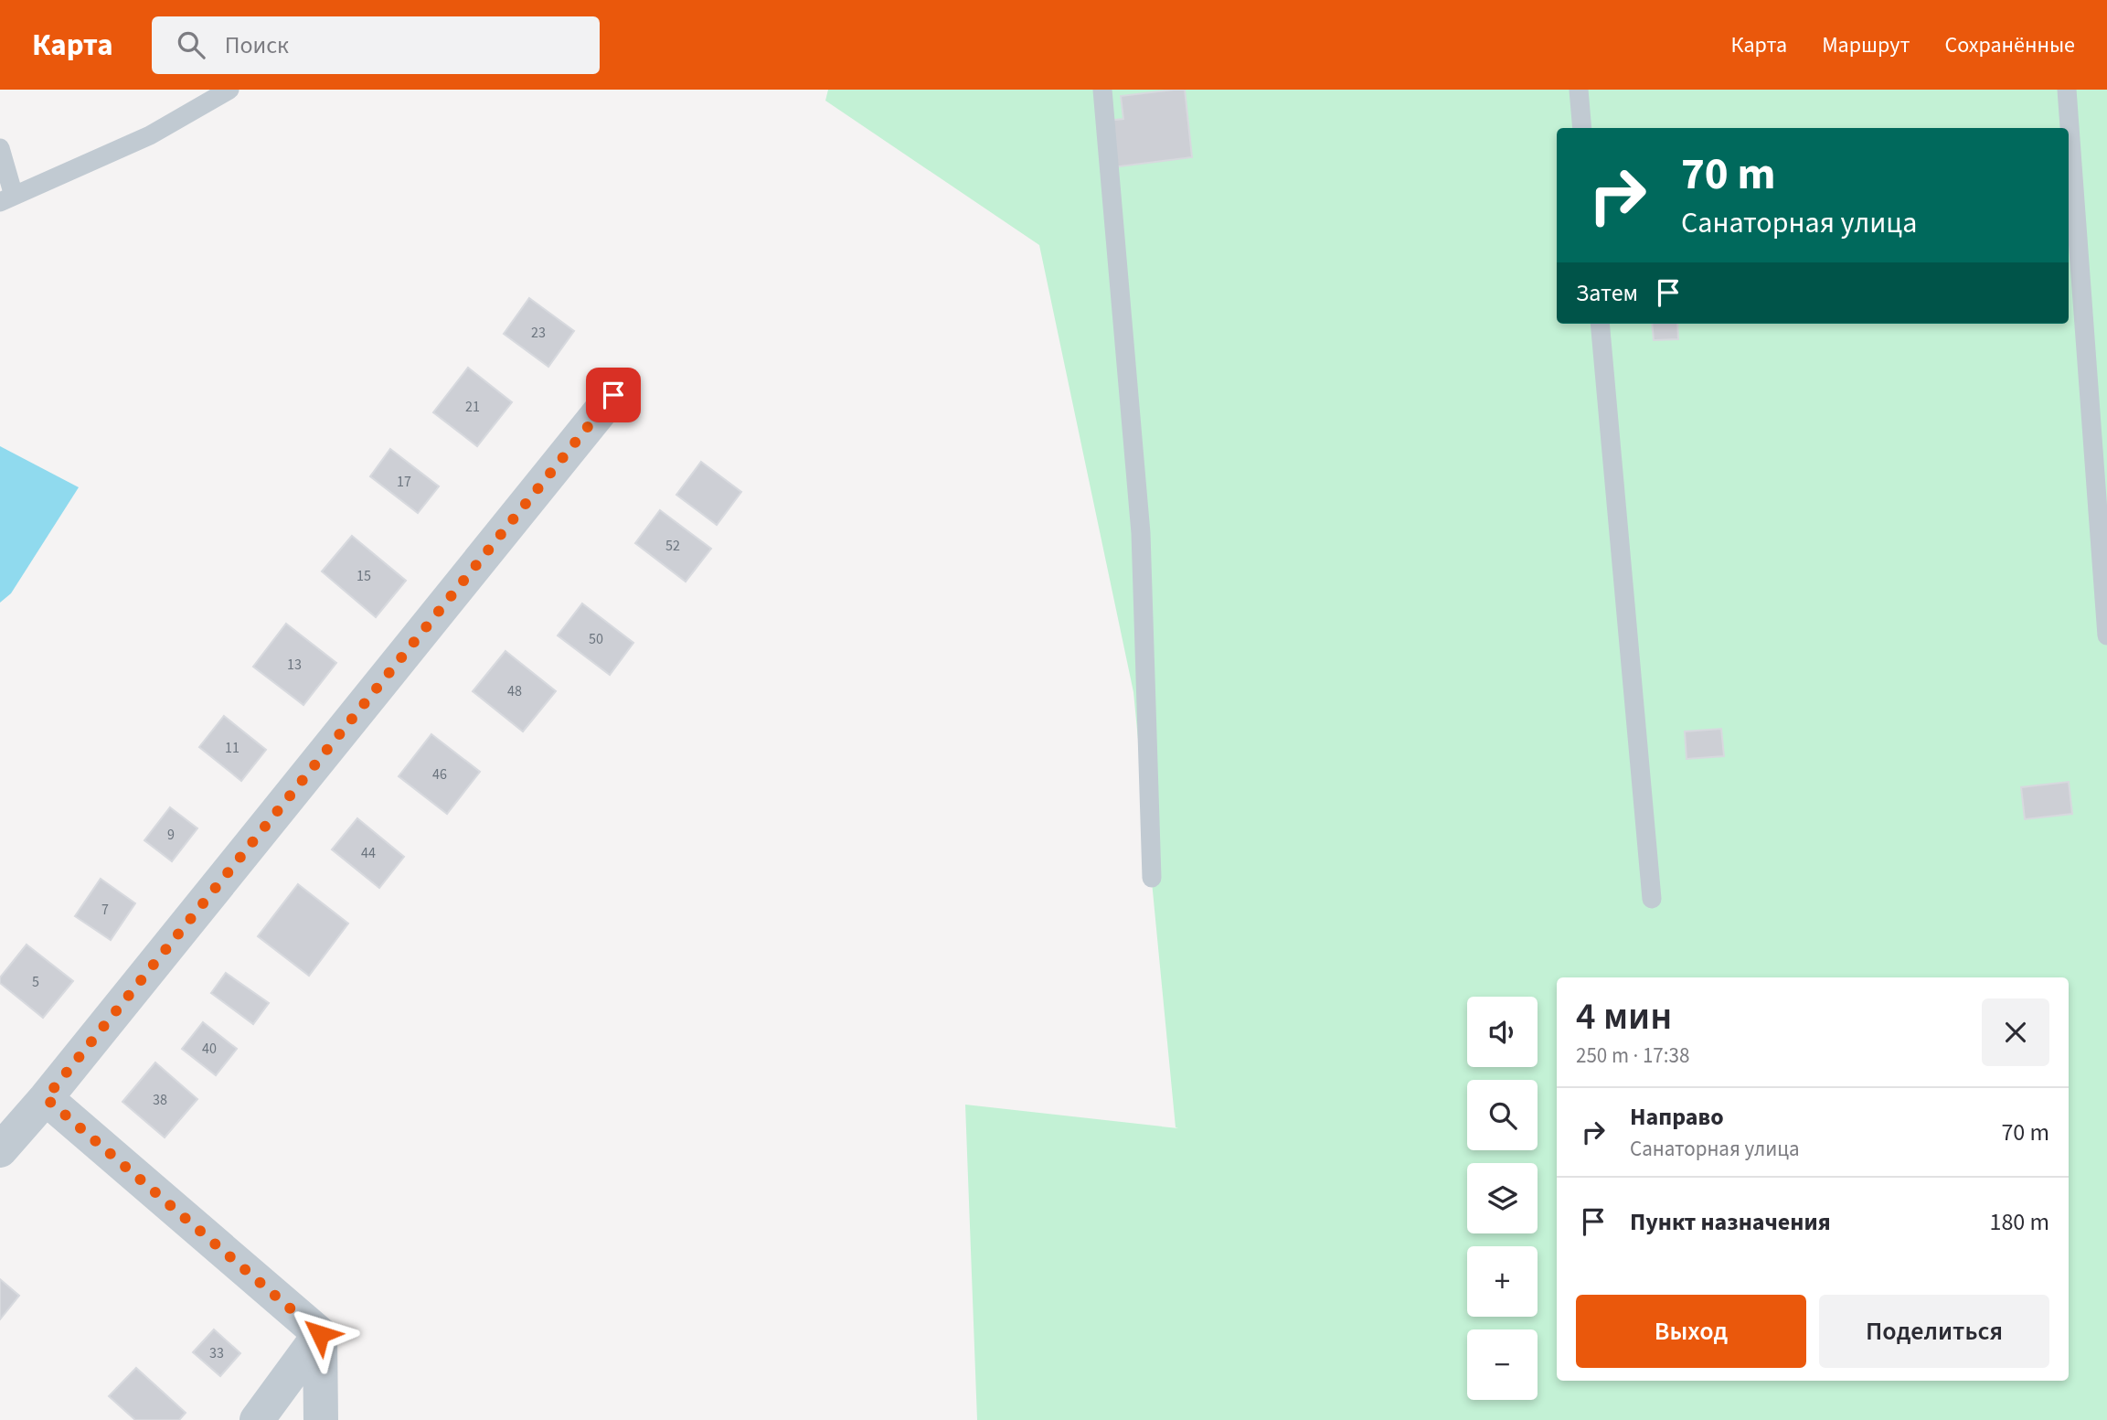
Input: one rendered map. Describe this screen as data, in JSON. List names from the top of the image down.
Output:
{
  "house_numbers": [
    "23",
    "21",
    "17",
    "52",
    "15",
    "50",
    "13",
    "48",
    "11",
    "46",
    "9",
    "44",
    "7",
    "5",
    "40",
    "38",
    "33"
  ],
  "page": {
    "header": "Карта",
    "search": "Поиск",
    "nav": ["Карта", "Маршрут", "Сохранённые"],
    "turn": ["70 m", "Санаторная улица"],
    "then": "Затем",
    "heading": ["4 мин", "250 m · 17:38"],
    "map_buttons": ["+", "−"],
    "list": [
      {
        "name": "Направо",
        "note": "Санаторная улица",
        "value": "70 m"
      },
      {
        "name": "Пункт назначения",
        "value": "180 m"
      }
    ],
    "buttons": ["Выход", "Поделиться"]
  }
}
